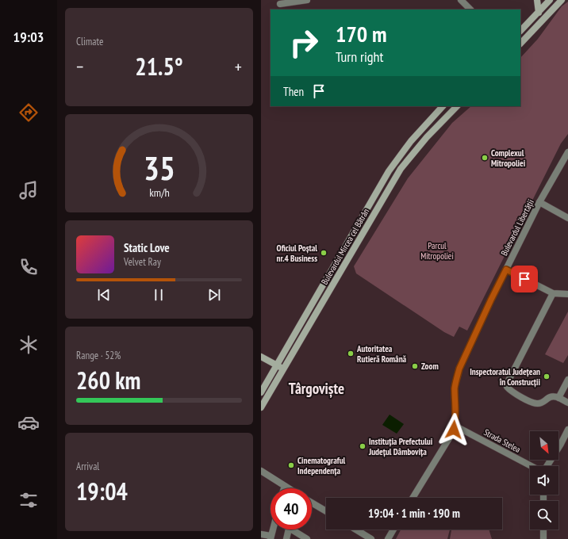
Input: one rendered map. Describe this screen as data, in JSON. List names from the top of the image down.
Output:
{
  "streets": {
    "main road": ["Bulevardul Mircea cel Bătrân"],
    "street": ["Bulevardul Libertății", "Strada Stelea"]
  },
  "crossings": [
    ["Bulevardul Libertății", "Strada Stelea"]
  ],
  "districts": ["Târgoviște"],
  "parks": ["Parcul Mitropoliei"],
  "places": [
    "Complexul Mitropoliei",
    "Oficiul Poștal nr.4 Business",
    "Autoritatea Rutieră Română",
    "Zoom",
    "Inspectoratul Județean în Construcții",
    "Instituția Prefectului Județul Dâmbovița",
    "Cinematograful Independența"
  ],
  "north": "bottom right",
  "page": {
    "tabs": "19:03",
    "tile": [
      "Climate",
      ["Range · 52%", "260 km"],
      ["Arrival", "19:04"]
    ],
    "turn": ["170 m", "Turn right"],
    "heat": ["−", "21.5°", "+"],
    "then": "Then",
    "song": ["Static Love", "Velvet Ray"],
    "limit": "40",
    "trip": "19:04 · 1 min · 190 m",
    "gauge": ["35", "km/h"]
  }
}
